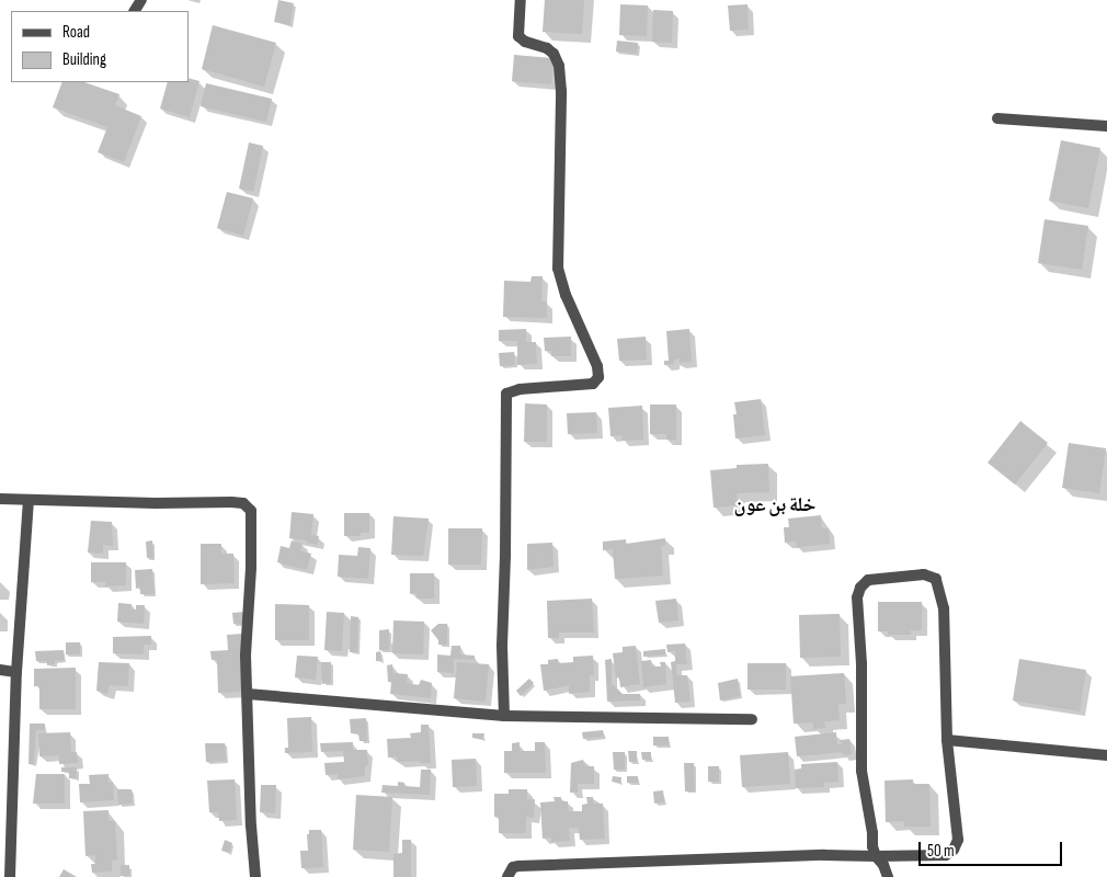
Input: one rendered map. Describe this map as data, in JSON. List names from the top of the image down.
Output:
{
  "districts": ["خلة بن عون"],
  "legend": ["Road", "Building"],
  "scale_bar": "50 m"
}
